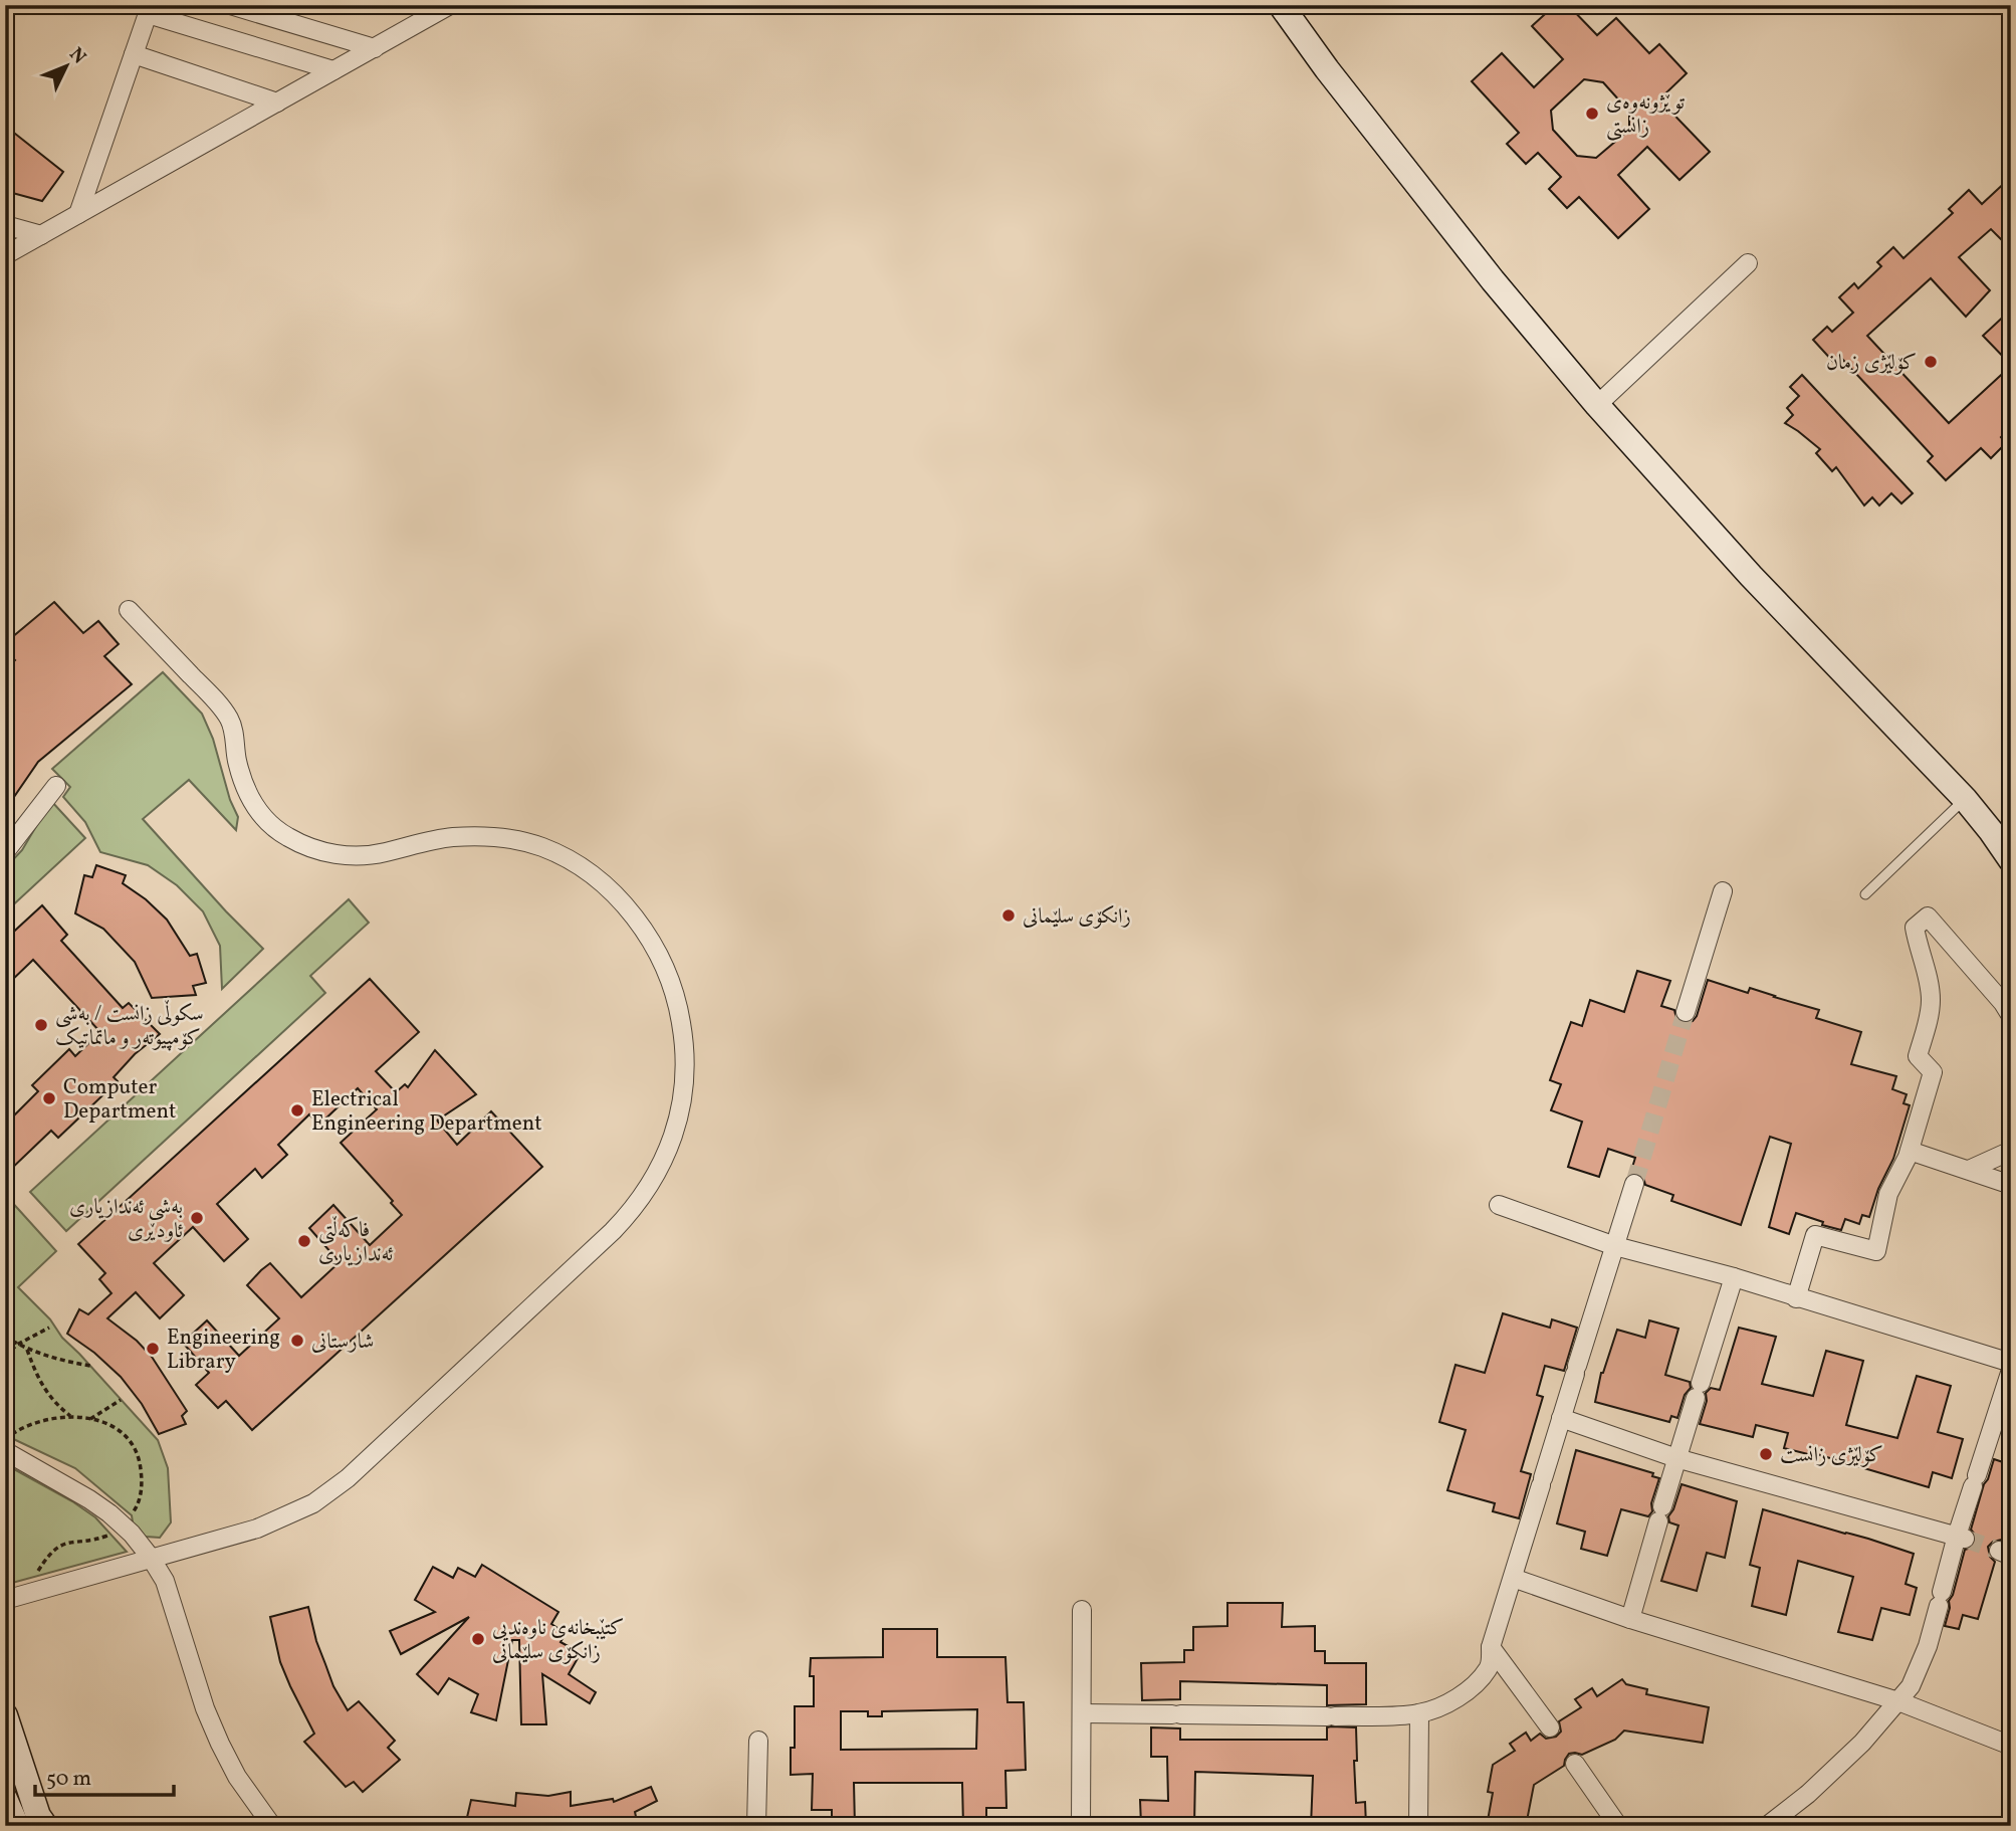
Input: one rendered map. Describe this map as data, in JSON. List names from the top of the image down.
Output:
{
  "places": [
    "توێژونەوەی زانستی",
    "کۆلێژی زمان",
    "زانکۆی سلێمانی",
    "سکوڵی زانست / بەشی کۆمپیوتەر و ماتماتیک",
    "Computer Department",
    "Electrical Engineering Department",
    "بەشی ئەندازیاری ئاودێری",
    "فاکەڵتی ئەندازیاری",
    "شارستانی",
    "Engineering Library",
    "کۆلێژی زانست",
    "کتێبخانەی ناوەندیی زانکۆی سلێمانی"
  ],
  "scale_bar": "50 m",
  "north": "top right"
}
